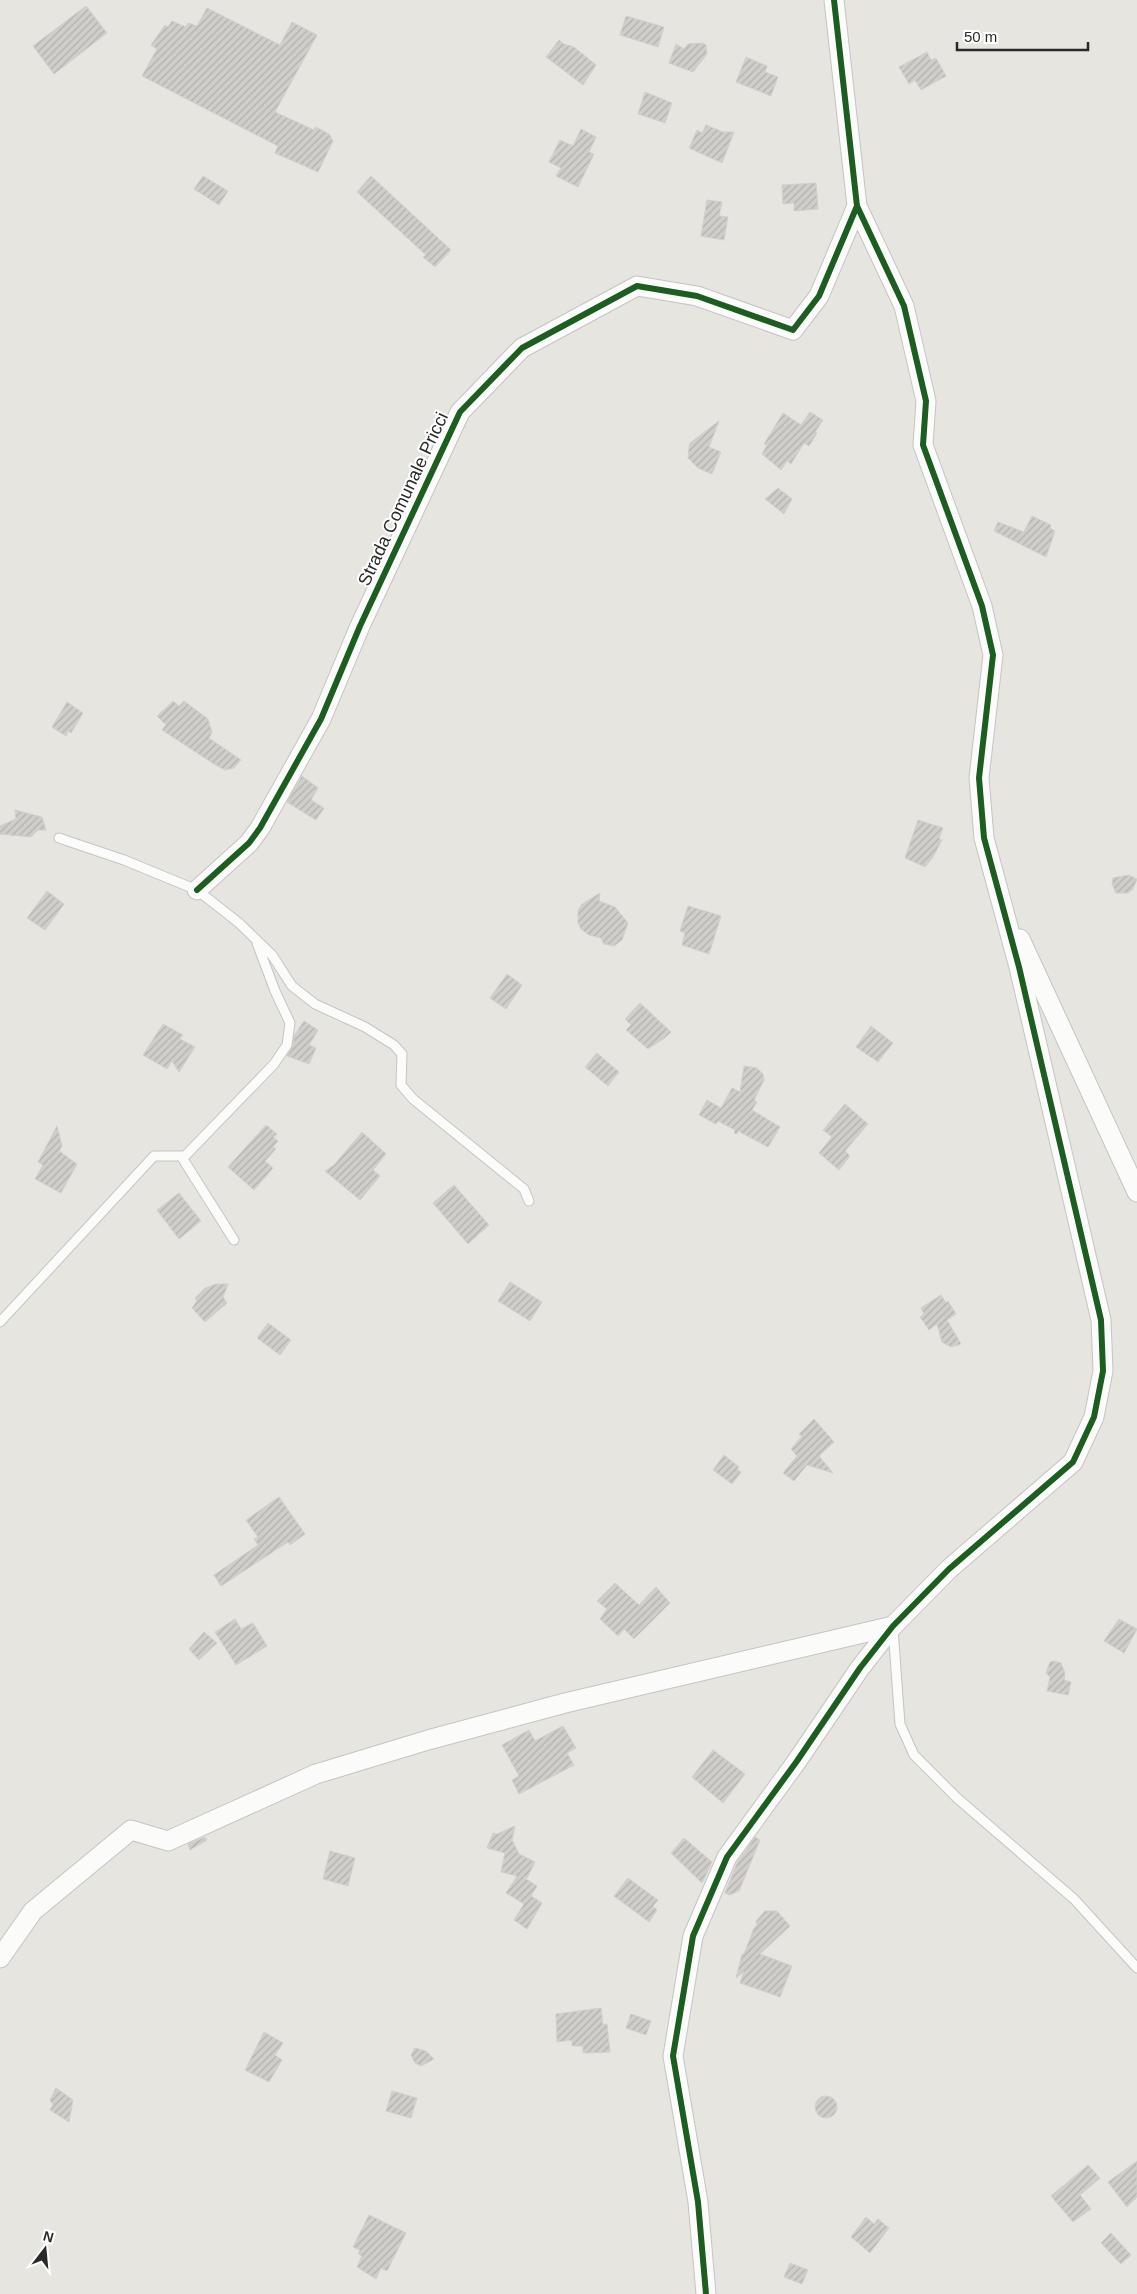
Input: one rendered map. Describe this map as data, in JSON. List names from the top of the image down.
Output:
{
  "streets": {
    "street": ["Strada Comunale Pricci"]
  },
  "scale_bar": "50 m",
  "north": "top"
}
